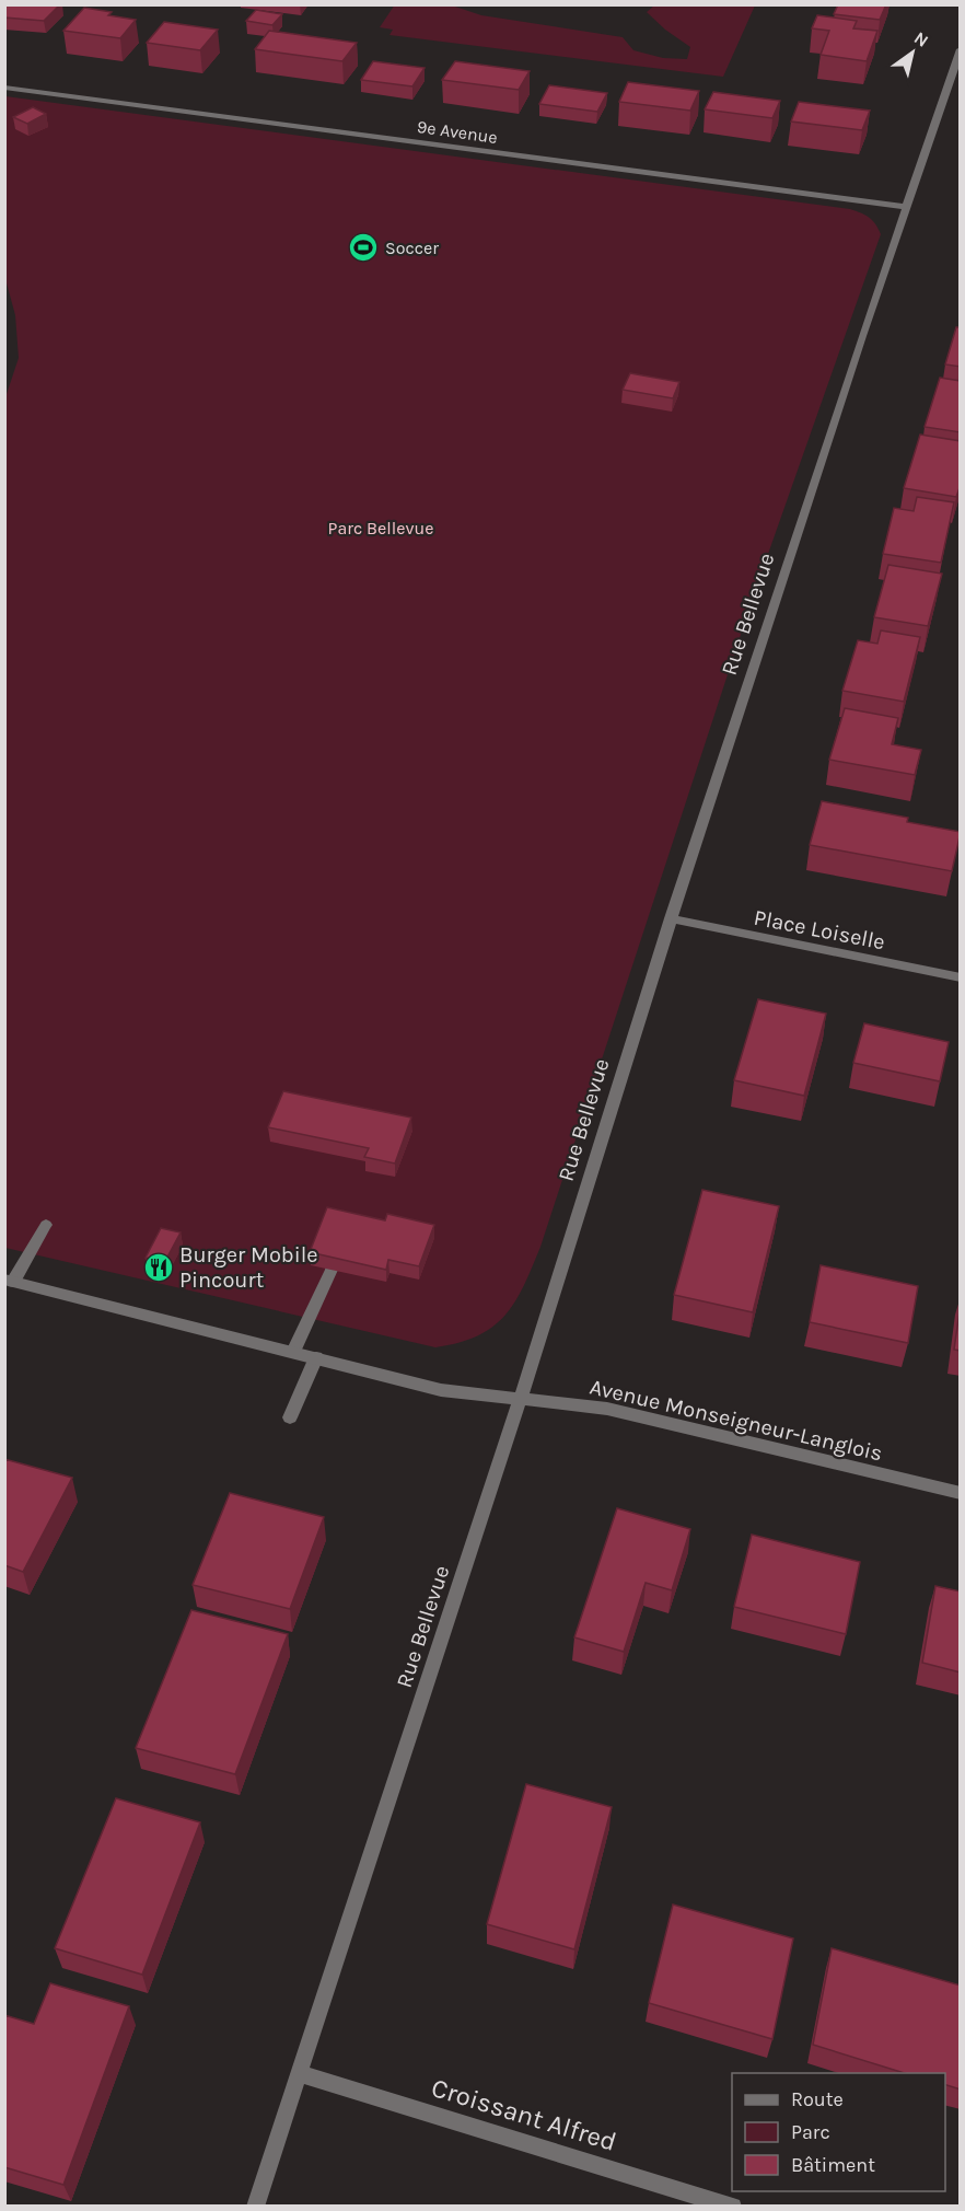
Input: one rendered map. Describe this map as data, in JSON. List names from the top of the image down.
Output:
{
  "streets": {
    "street": [
      "9e Avenue",
      "Rue Bellevue",
      "Place Loiselle",
      "Avenue Monseigneur-Langlois",
      "Croissant Alfred"
    ]
  },
  "crossings": [
    ["9e Avenue", "Rue Bellevue"],
    ["Rue Bellevue", "Place Loiselle"],
    ["Rue Bellevue", "Avenue Monseigneur-Langlois"],
    ["Rue Bellevue", "Croissant Alfred"]
  ],
  "parks": ["Parc Bellevue"],
  "places": {
    "sports": ["Soccer"],
    "restaurant": ["Burger Mobile Pincourt"]
  },
  "legend": ["Route", "Parc", "Bâtiment"],
  "north": "top right"
}
